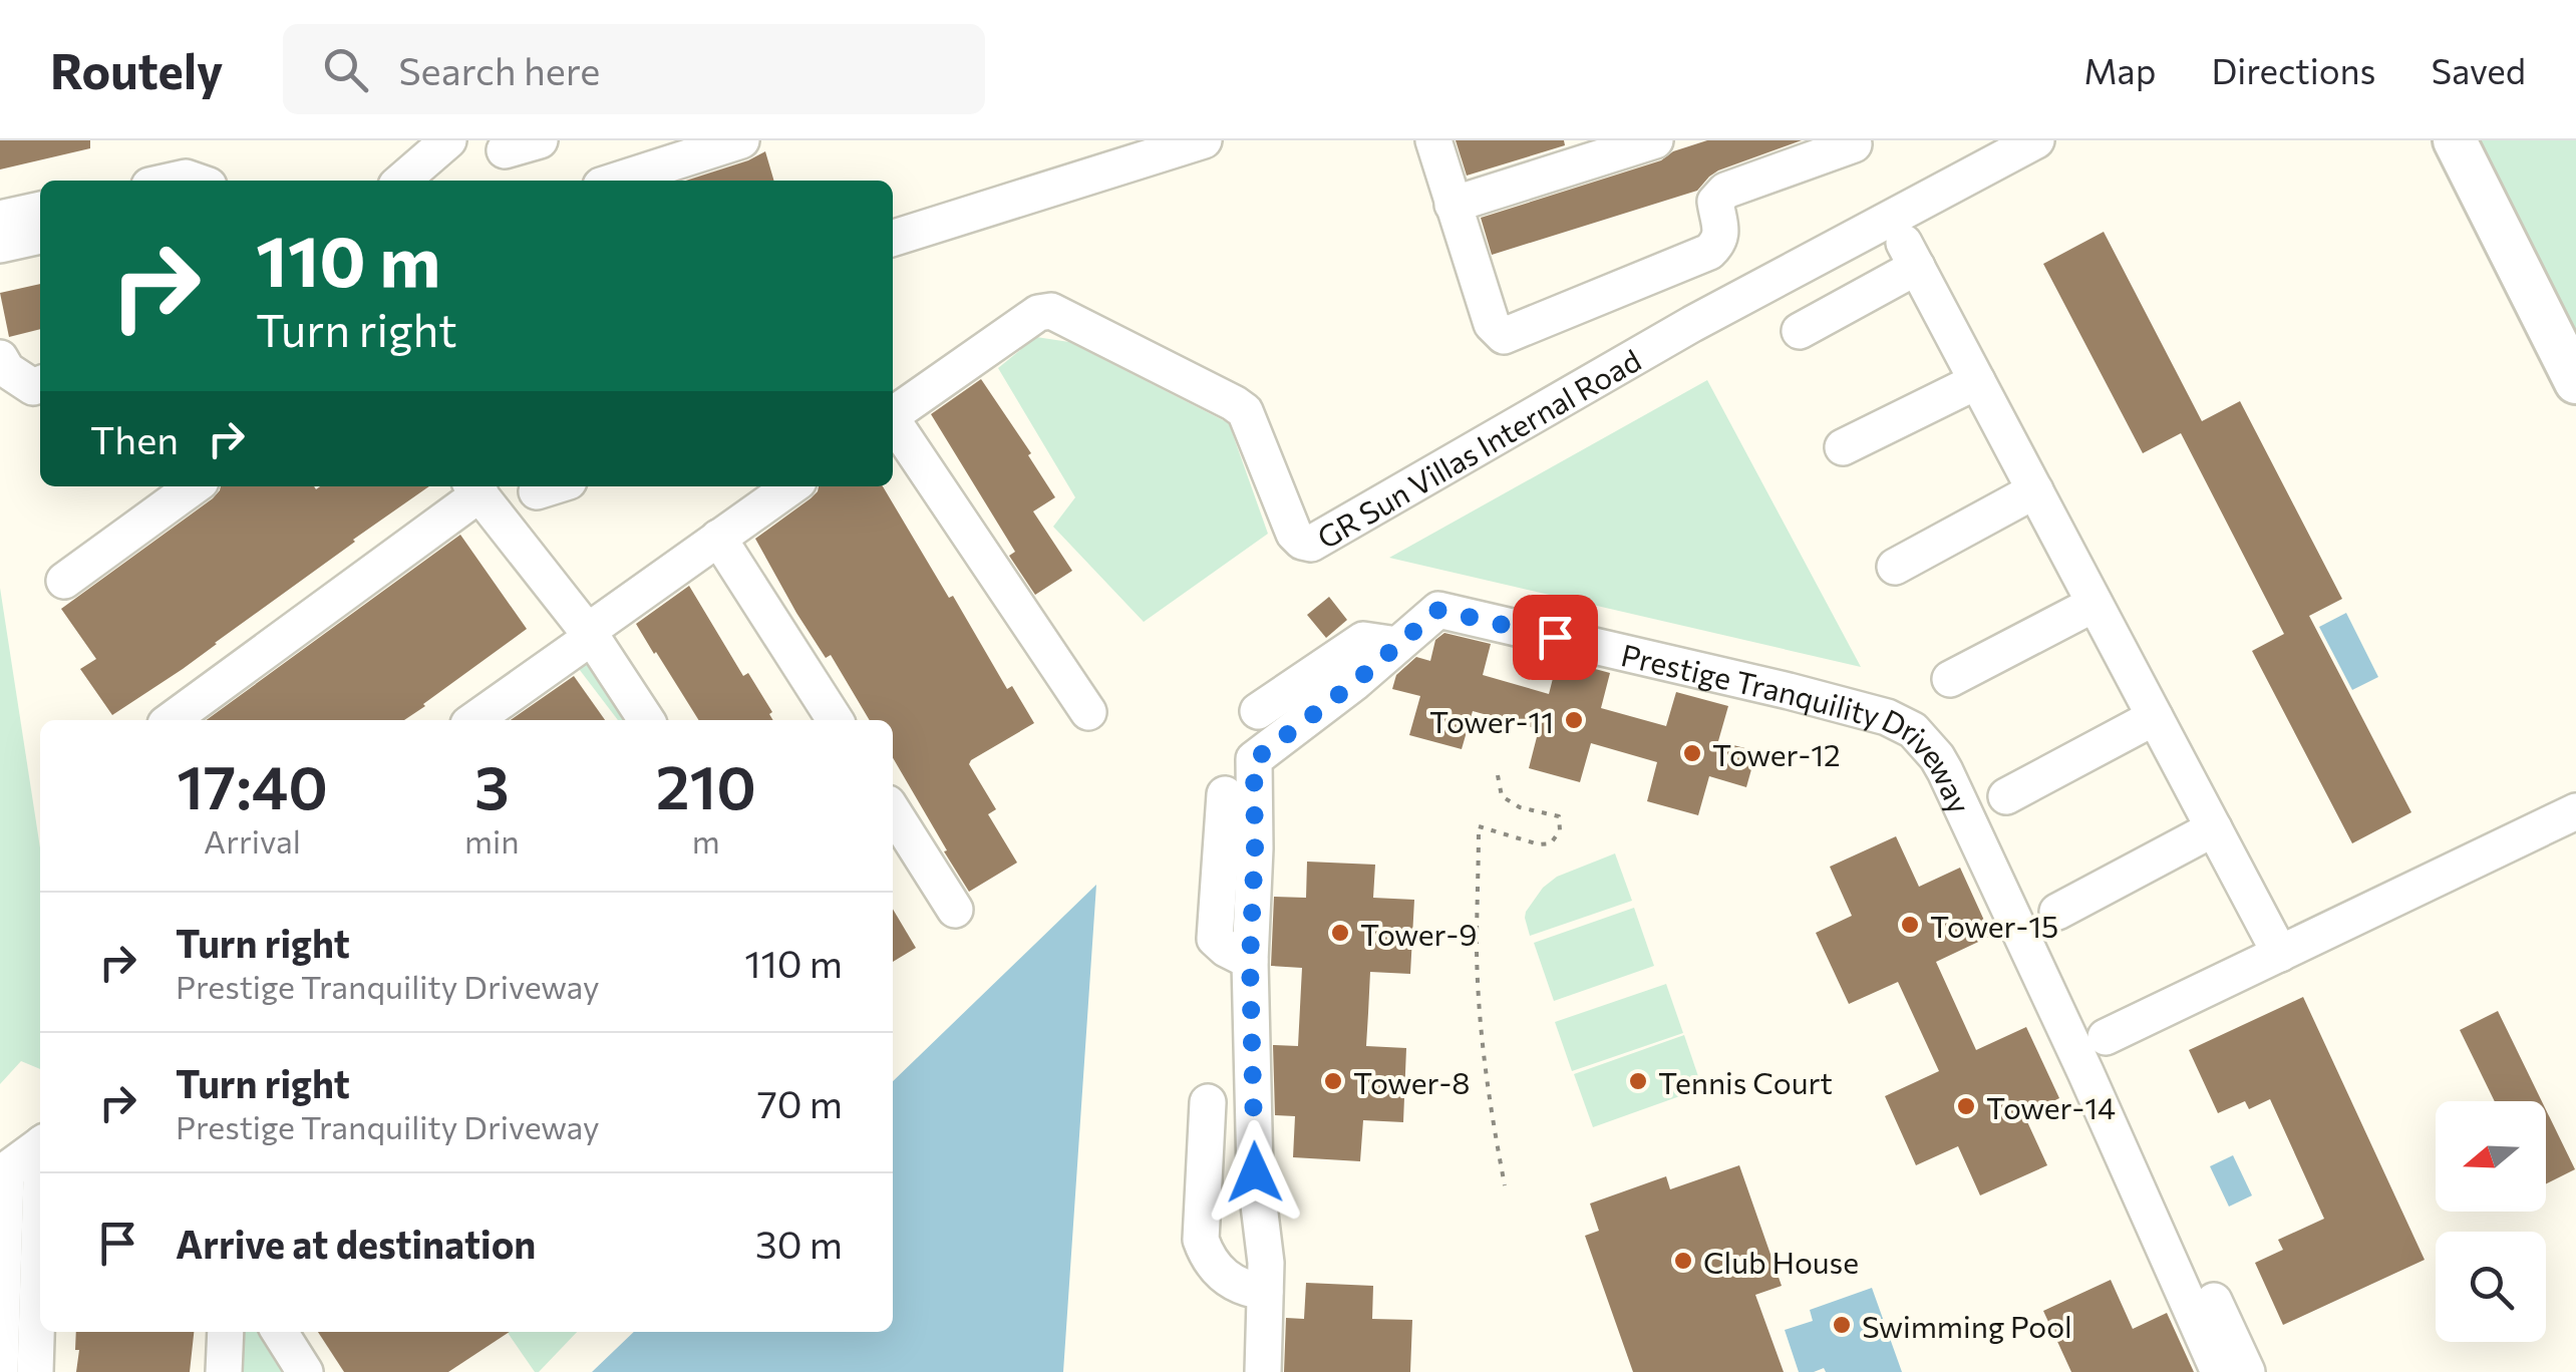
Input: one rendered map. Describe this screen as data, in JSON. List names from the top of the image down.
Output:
{
  "streets": {
    "street": ["GR Sun Villas Internal Road", "Prestige Tranquility Driveway"]
  },
  "places": [
    "Tower-11",
    "Tower-12",
    "Tower-15",
    "Tower-9",
    "Tower-8",
    "Tennis Court",
    "Tower-14",
    "Club House",
    "Swimming Pool"
  ],
  "north": "left",
  "page": {
    "header": "Routely",
    "search": "Search here",
    "nav": ["Map", "Directions", "Saved"],
    "turn": ["110 m", "Turn right"],
    "then": "Then",
    "eta": [
      "17:40",
      "Arrival",
      "3",
      "min",
      "210",
      "m"
    ],
    "list": [
      {
        "name": "Turn right",
        "note": "Prestige Tranquility Driveway",
        "value": "110 m"
      },
      {
        "name": "Turn right",
        "note": "Prestige Tranquility Driveway",
        "value": "70 m"
      },
      {
        "name": "Arrive at destination",
        "value": "30 m"
      }
    ]
  }
}
